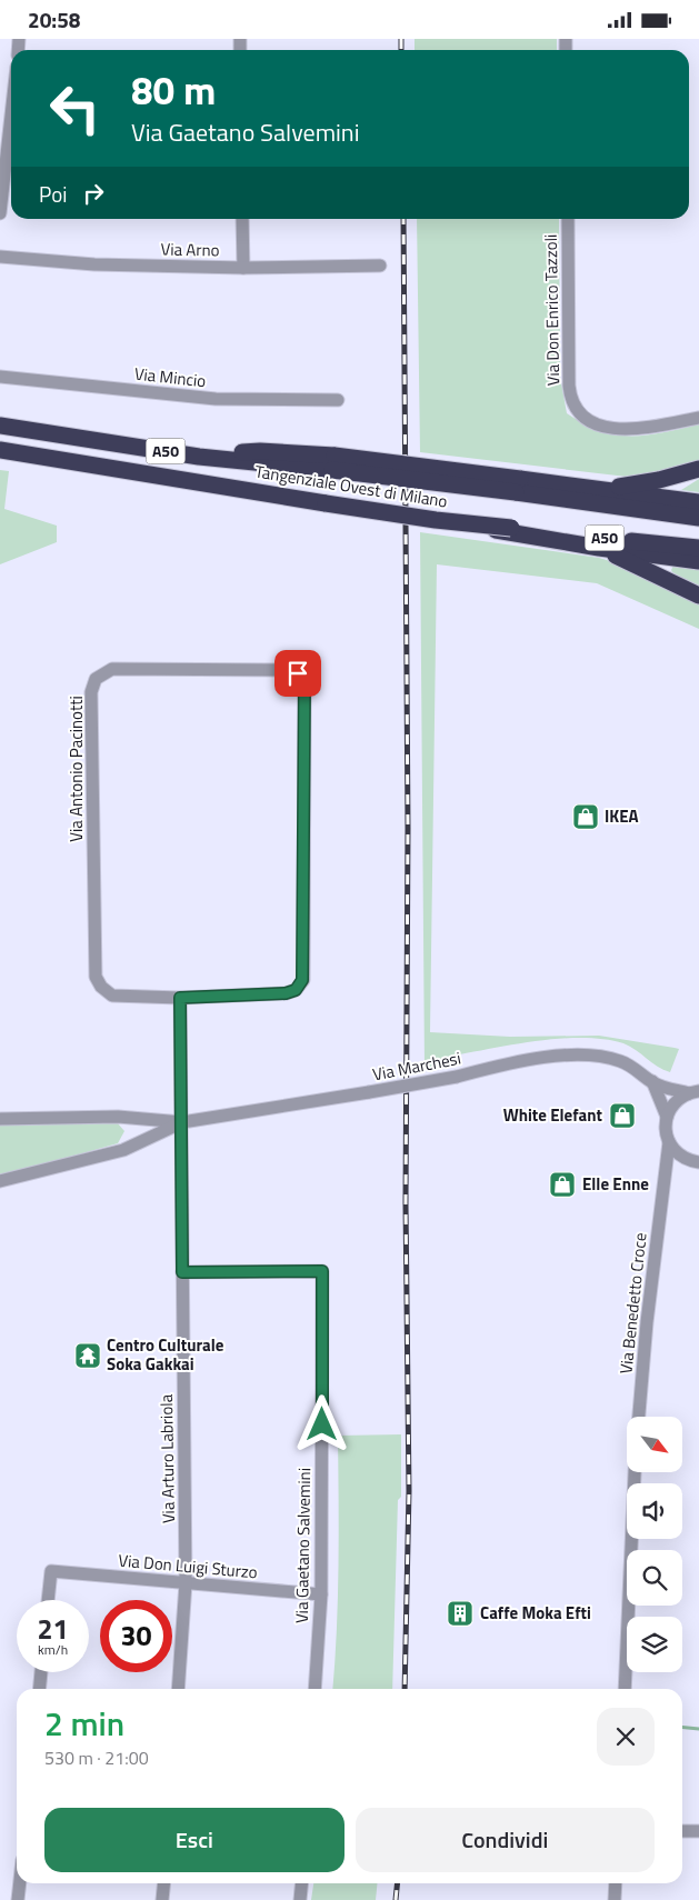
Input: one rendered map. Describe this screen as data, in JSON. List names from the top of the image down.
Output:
{
  "streets": {
    "highway": ["A50", "Tangenziale Ovest di Milano"],
    "street": [
      "Via Arno",
      "Via Don Enrico Tazzoli",
      "Via Mincio",
      "Via Antonio Pacinotti",
      "Via Marchesi",
      "Via Benedetto Croce",
      "Via Arturo Labriola",
      "Via Gaetano Salvemini",
      "Via Don Luigi Sturzo"
    ]
  },
  "crossings": [
    ["Via Marchesi", "Via Benedetto Croce"],
    ["Via Marchesi", "Via Arturo Labriola"],
    ["Via Arturo Labriola", "Via Gaetano Salvemini"],
    ["Via Arturo Labriola", "Via Don Luigi Sturzo"],
    ["Via Gaetano Salvemini", "Via Don Luigi Sturzo"]
  ],
  "places": {
    "shop": ["IKEA", "White Elefant", "Elle Enne"],
    "temple": ["Centro Culturale Soka Gakkai"],
    "building": ["Caffe Moka Efti"]
  },
  "north": "bottom right",
  "page": {
    "status": "20:58",
    "turn": ["80 m", "Via Gaetano Salvemini"],
    "then": "Poi",
    "speed": "21 km/h",
    "limit": "30",
    "heading": ["2 min", "530 m · 21:00"],
    "buttons": ["Esci", "Condividi"]
  }
}
